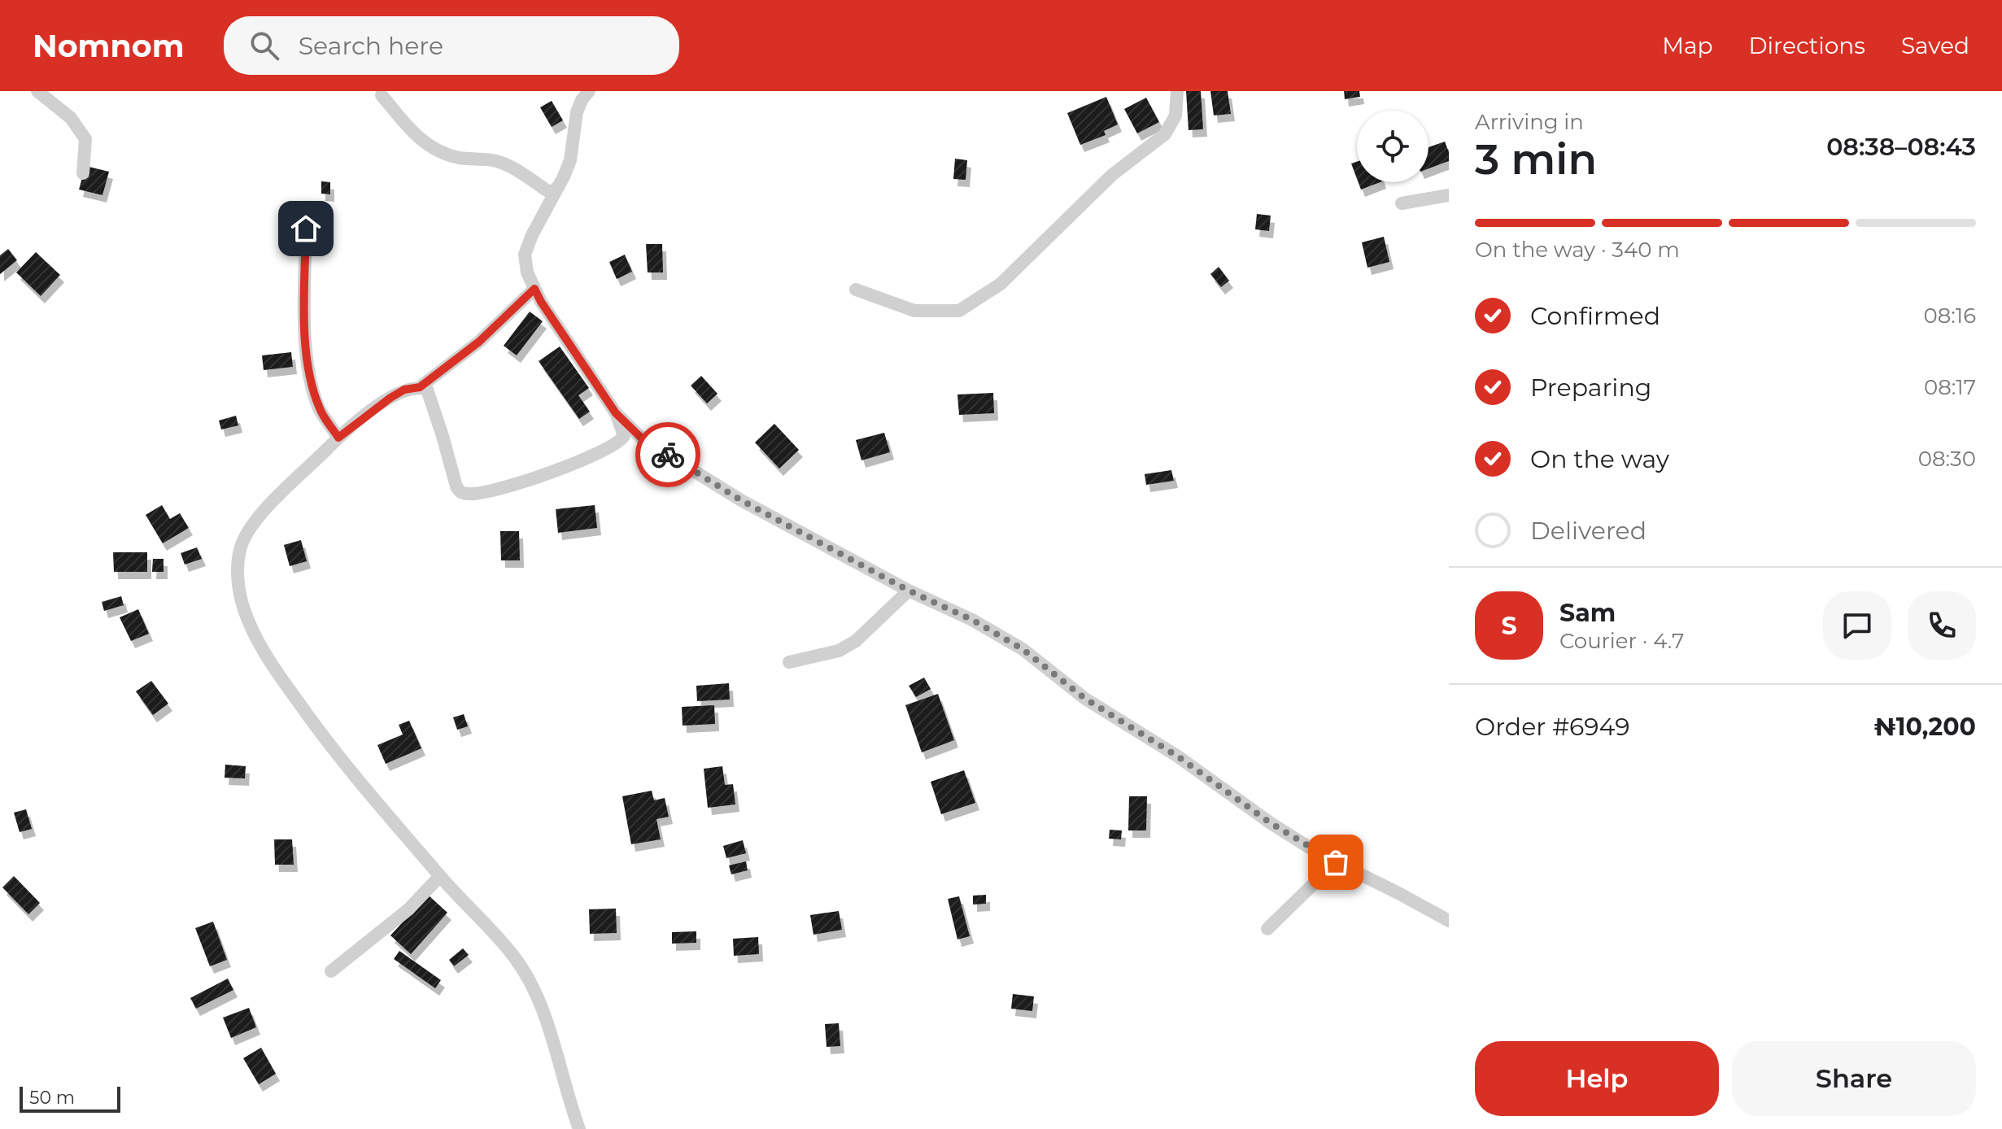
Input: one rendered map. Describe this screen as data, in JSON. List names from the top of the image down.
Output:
{
  "scale_bar": "50 m",
  "page": {
    "header": "Nomnom",
    "search": "Search here",
    "nav": ["Map", "Directions", "Saved"],
    "heading": ["3 min", "Arriving in", "08:38–08:43"],
    "panel": [
      "Sam",
      "Courier · 4.7",
      "Order #6949",
      "₦10,200"
    ],
    "bar": "On the way · 340 m",
    "list": [
      ["Confirmed", "08:16"],
      ["Preparing", "08:17"],
      ["On the way", "08:30"],
      "Delivered"
    ],
    "round": "S",
    "buttons": ["Help", "Share"],
    "scale": "50 m"
  }
}
